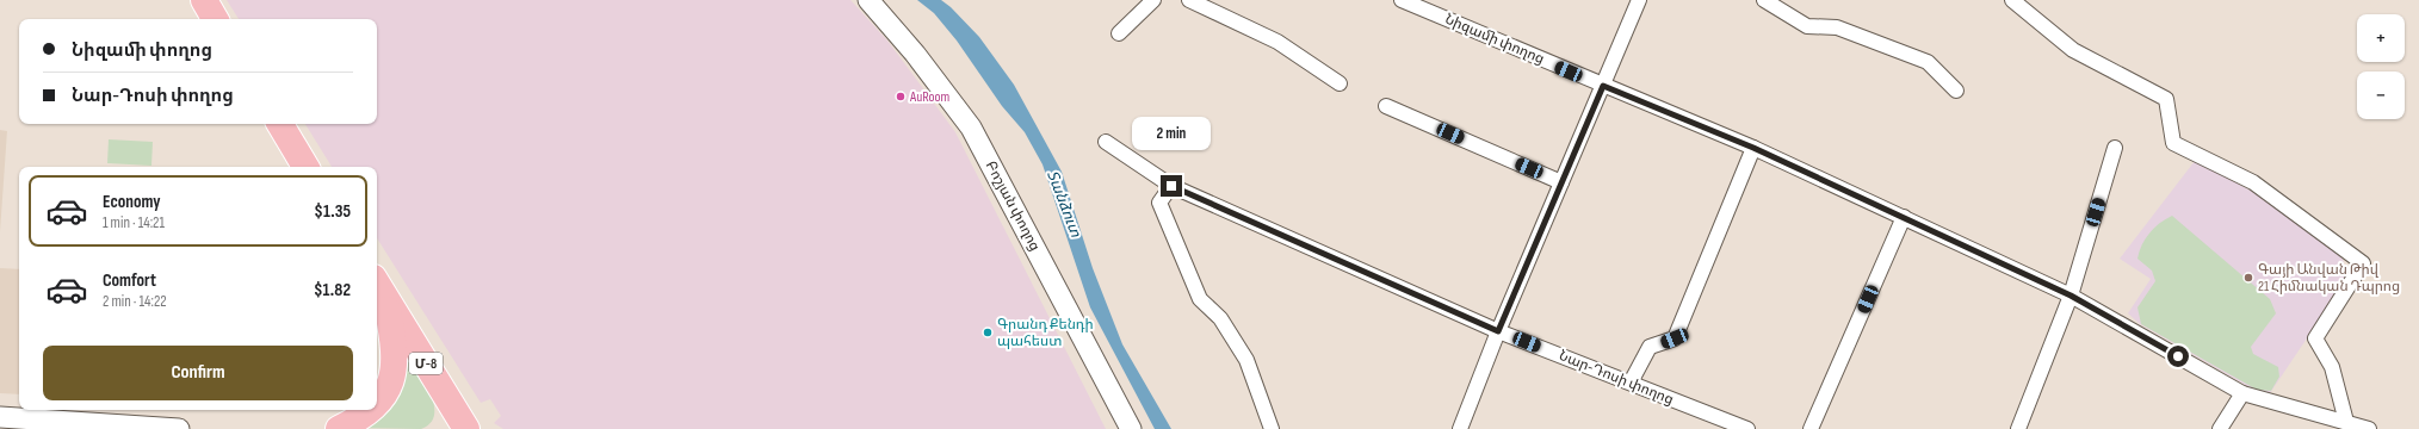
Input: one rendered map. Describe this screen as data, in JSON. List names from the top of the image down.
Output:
{
  "streets": {
    "highway": ["Մ-8"],
    "street": ["Նիզամի փողոց", "Բոշյան փողոց", "Նար-Դոսի փողոց"]
  },
  "water": ["Տանձուտ"],
  "places": ["AuRoom", "Գայի Անվան Թիվ 21 Հիմնական Դպրոց", "Գրանդ Քենդի պահեստ"],
  "page": {
    "map_buttons": ["+", "−"],
    "banner": ["Նիզամի փողոց", "Նար-Դոսի փողոց"],
    "bubble": "2 min",
    "list": [
      {
        "name": "Economy",
        "note": "1 min · 14:21",
        "value": "$1.35"
      },
      {
        "name": "Comfort",
        "note": "2 min · 14:22",
        "value": "$1.82"
      }
    ],
    "buttons": "Confirm"
  }
}
